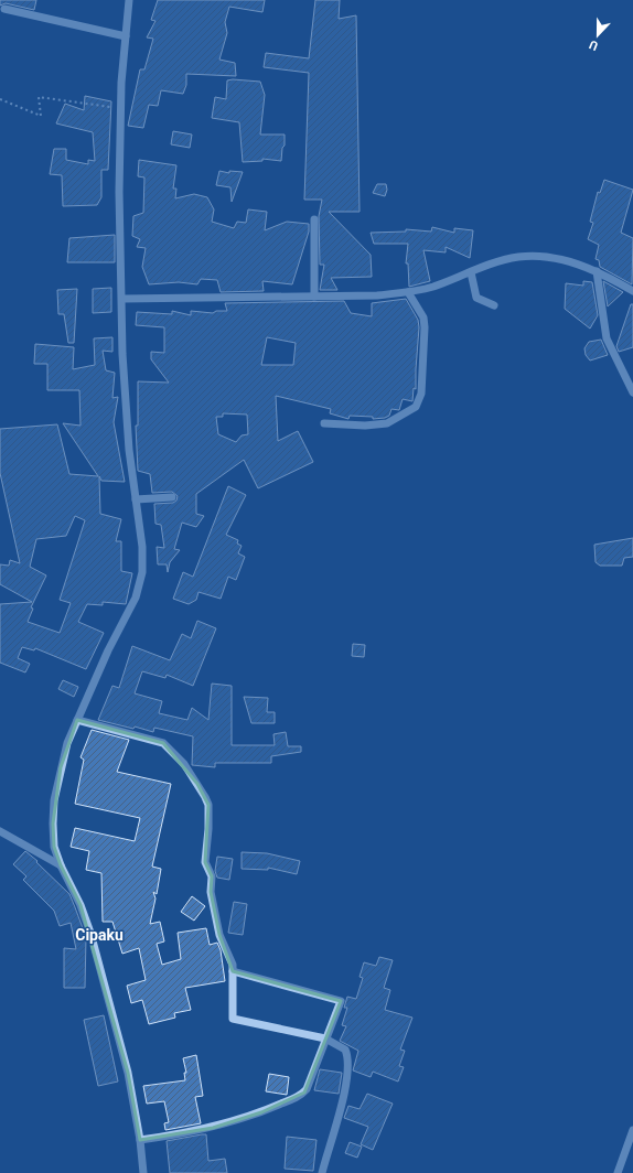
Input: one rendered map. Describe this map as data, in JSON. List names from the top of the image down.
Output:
{
  "districts": ["Cipaku"],
  "north": "bottom"
}
